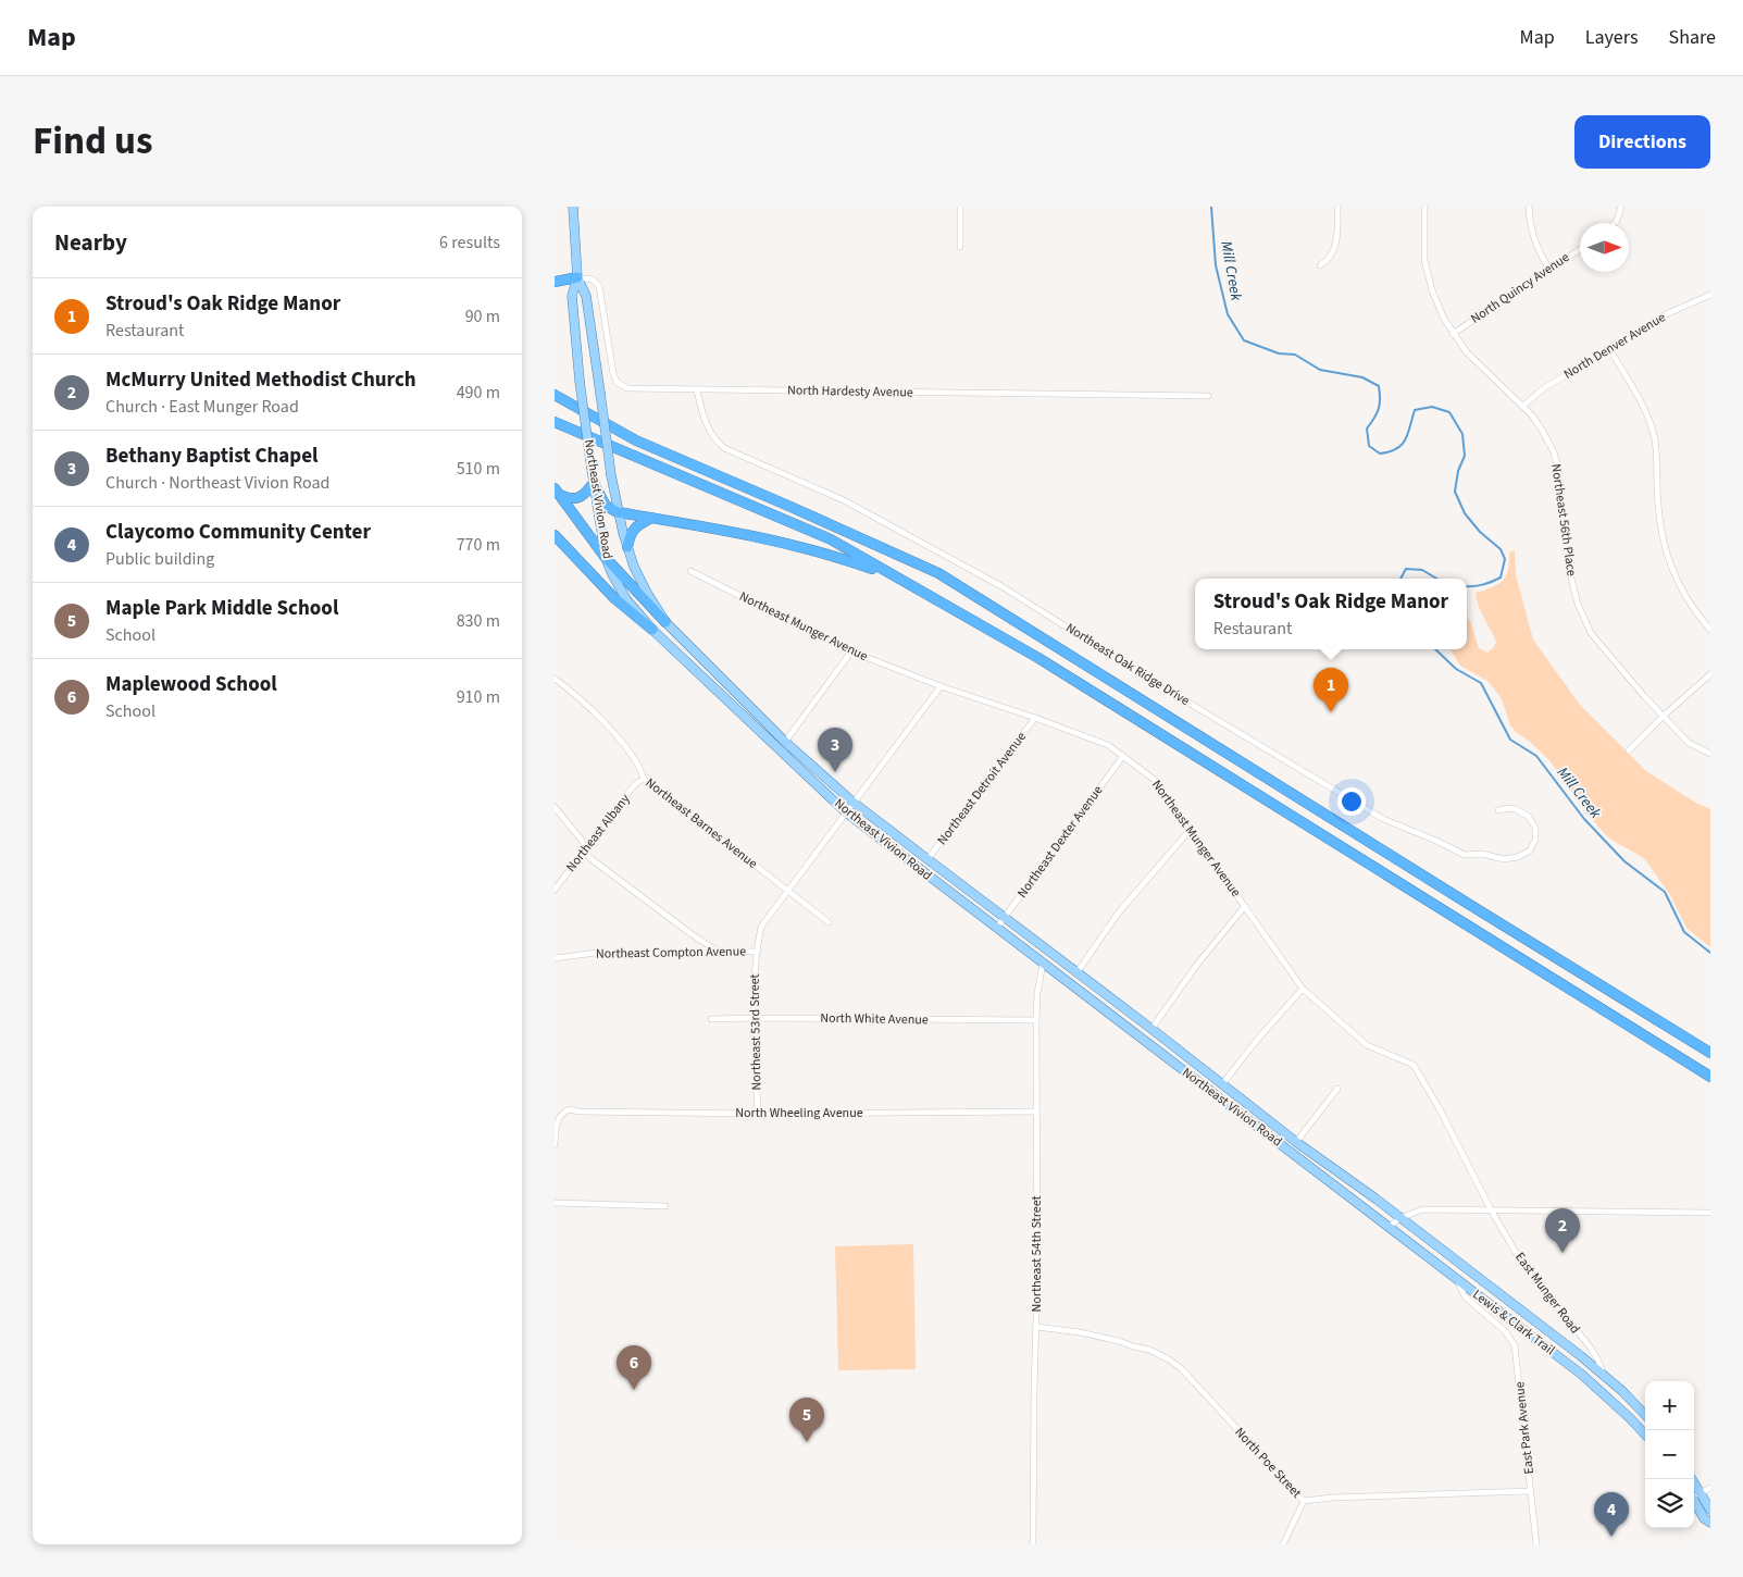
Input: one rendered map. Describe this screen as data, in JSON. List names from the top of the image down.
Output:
{
  "streets": {
    "main road": ["Northeast Vivion Road", "Lewis & Clark Trail"],
    "street": [
      "North Quincy Avenue",
      "North Denver Avenue",
      "North Hardesty Avenue",
      "Northeast 56th Place",
      "Northeast Munger Avenue",
      "Northeast Oak Ridge Drive",
      "Northeast Detroit Avenue",
      "Northeast Barnes Avenue",
      "Northeast Albany",
      "Northeast Dexter Avenue",
      "Northeast Compton Avenue",
      "North White Avenue",
      "Northeast 53rd Street",
      "North Wheeling Avenue",
      "Northeast 54th Street",
      "East Munger Road",
      "East Park Avenue",
      "North Poe Street"
    ]
  },
  "crossings": [
    ["North Quincy Avenue", "Northeast 56th Place"],
    ["North Denver Avenue", "Northeast 56th Place"],
    ["North Hardesty Avenue", "Northeast Vivion Road"],
    ["North Hardesty Avenue", "Northeast Oak Ridge Drive"],
    ["Northeast Vivion Road", "Northeast Detroit Avenue"],
    ["Northeast Vivion Road", "Northeast Dexter Avenue"],
    ["Northeast Vivion Road", "Northeast Compton Avenue"],
    ["Northeast Vivion Road", "Northeast 54th Street"],
    ["Northeast Vivion Road", "Lewis & Clark Trail"],
    ["Northeast Munger Avenue", "Northeast Detroit Avenue"],
    ["Northeast Munger Avenue", "Northeast Dexter Avenue"],
    ["Northeast Munger Avenue", "Northeast Compton Avenue"],
    ["Northeast Munger Avenue", "East Munger Road"],
    ["Northeast Barnes Avenue", "Northeast Albany"],
    ["Northeast Barnes Avenue", "Northeast Compton Avenue"],
    ["Northeast Compton Avenue", "Northeast 53rd Street"],
    ["North White Avenue", "Northeast 53rd Street"],
    ["North White Avenue", "Northeast 54th Street"],
    ["Northeast 53rd Street", "North Wheeling Avenue"],
    ["North Wheeling Avenue", "Northeast 54th Street"],
    ["Northeast 54th Street", "North Poe Street"],
    ["East Munger Road", "Lewis & Clark Trail"],
    ["Lewis & Clark Trail", "East Park Avenue"],
    ["East Park Avenue", "North Poe Street"]
  ],
  "water": ["Mill Creek"],
  "north": "right",
  "page": {
    "header": "Map",
    "nav": ["Map", "Layers", "Share"],
    "title": "Find us",
    "buttons": "Directions",
    "heading": ["Nearby", "6 results"],
    "list": [
      {
        "mark": "1",
        "name": "Stroud's Oak Ridge Manor",
        "note": "Restaurant",
        "value": "90 m"
      },
      {
        "mark": "2",
        "name": "McMurry United Methodist Church",
        "note": "Church · East Munger Road",
        "value": "490 m"
      },
      {
        "mark": "3",
        "name": "Bethany Baptist Chapel",
        "note": "Church · Northeast Vivion Road",
        "value": "510 m"
      },
      {
        "mark": "4",
        "name": "Claycomo Community Center",
        "note": "Public building",
        "value": "770 m"
      },
      {
        "mark": "5",
        "name": "Maple Park Middle School",
        "note": "School",
        "value": "830 m"
      },
      {
        "mark": "6",
        "name": "Maplewood School",
        "note": "School",
        "value": "910 m"
      }
    ],
    "popup": ["Stroud's Oak Ridge Manor", "Restaurant"],
    "pins": [
      "1",
      "3",
      "2",
      "6",
      "5",
      "4"
    ],
    "map_buttons": ["+", "−"]
  }
}
